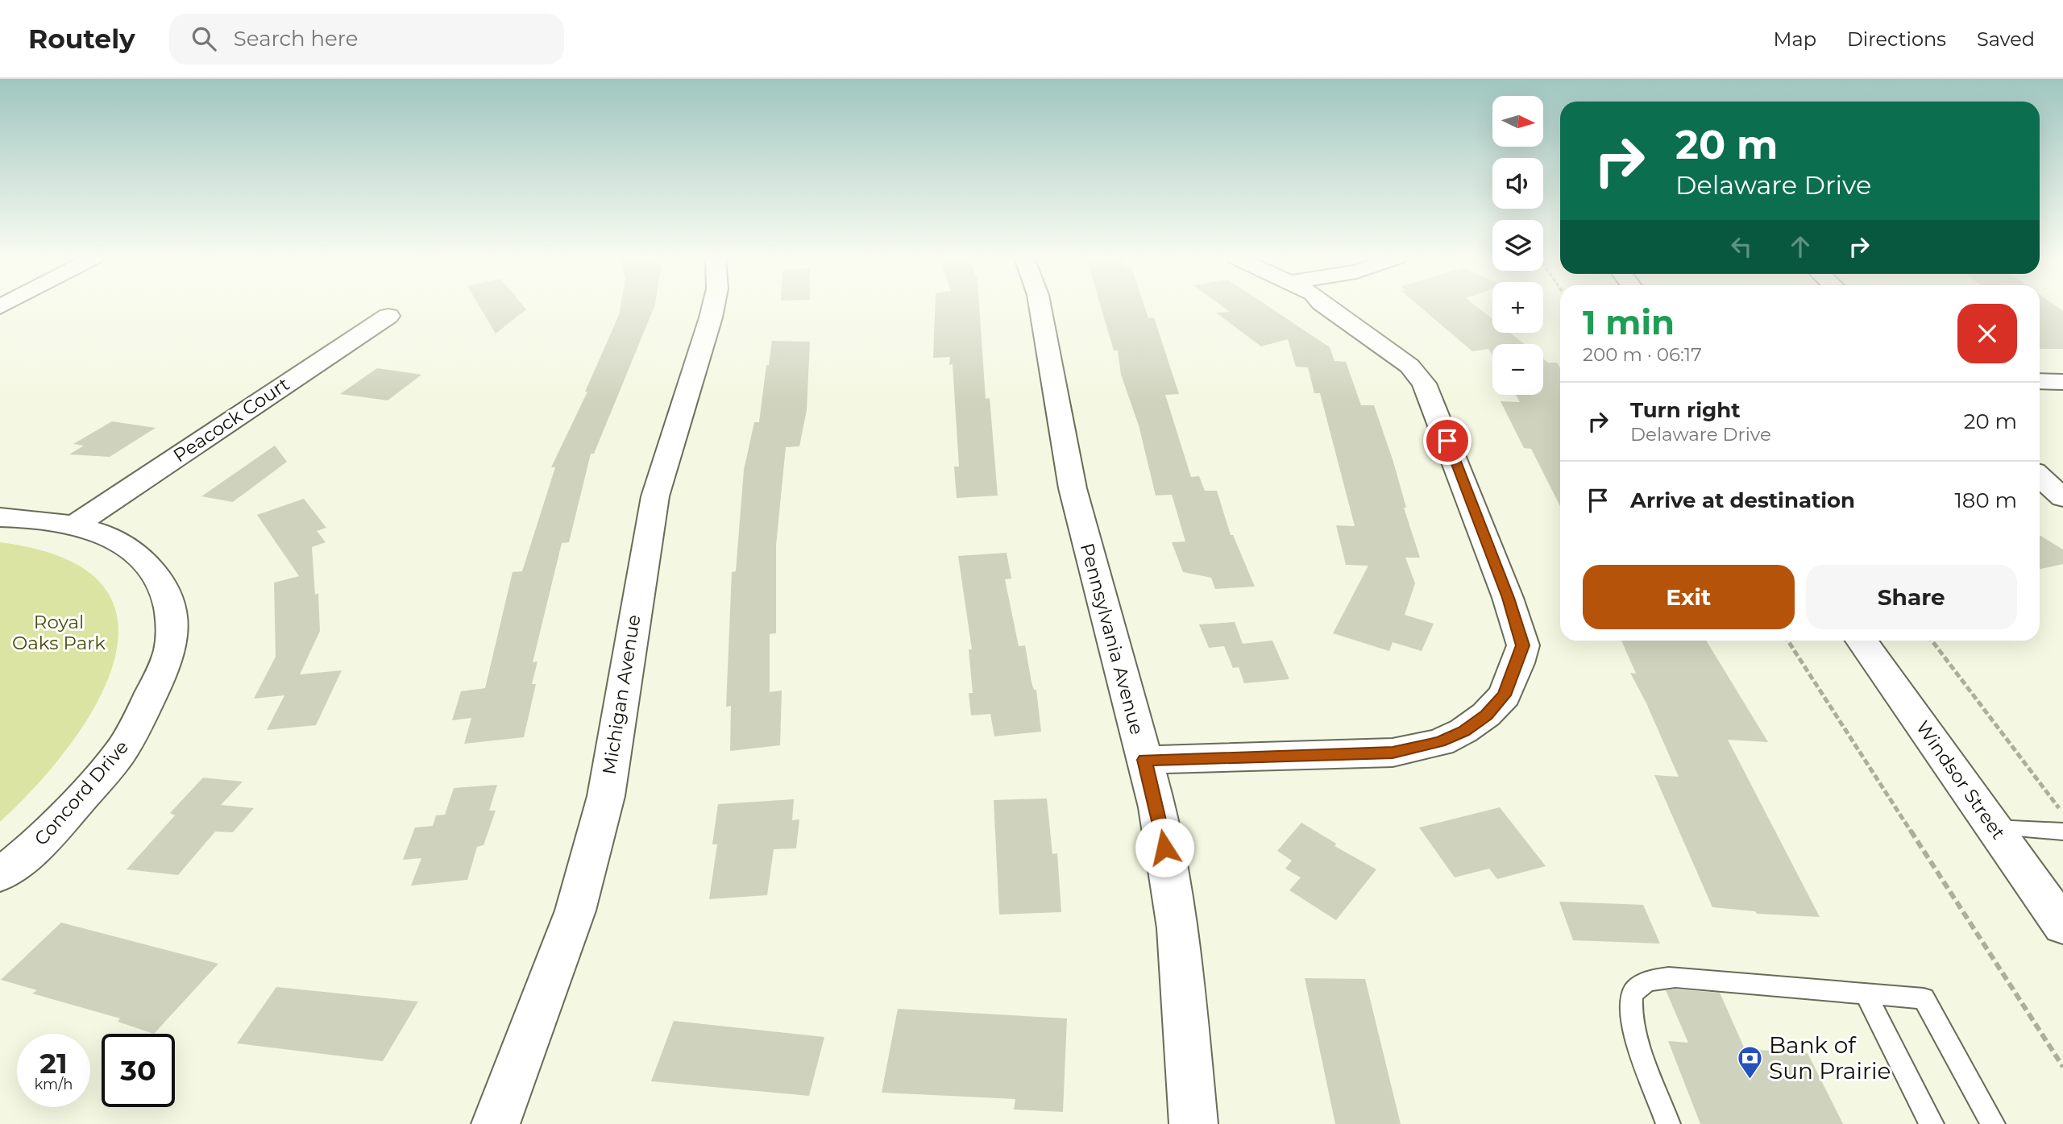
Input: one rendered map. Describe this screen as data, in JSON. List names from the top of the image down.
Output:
{
  "streets": {
    "street": [
      "Peacock Court",
      "Pennsylvania Avenue",
      "Michigan Avenue",
      "Windsor Street",
      "Concord Drive"
    ]
  },
  "crossings": [
    ["Peacock Court", "Concord Drive"]
  ],
  "parks": ["Royal Oaks Park"],
  "places": {
    "bank": ["Bank of Sun Prairie"]
  },
  "north": "right",
  "page": {
    "header": "Routely",
    "search": "Search here",
    "nav": ["Map", "Directions", "Saved"],
    "map_buttons": ["+", "−"],
    "turn": ["20 m", "Delaware Drive"],
    "heading": ["1 min", "200 m · 06:17"],
    "list": [
      {
        "name": "Turn right",
        "note": "Delaware Drive",
        "value": "20 m"
      },
      {
        "name": "Arrive at destination",
        "value": "180 m"
      }
    ],
    "buttons": ["Exit", "Share"],
    "speed": "21 km/h",
    "limit": "30"
  }
}
